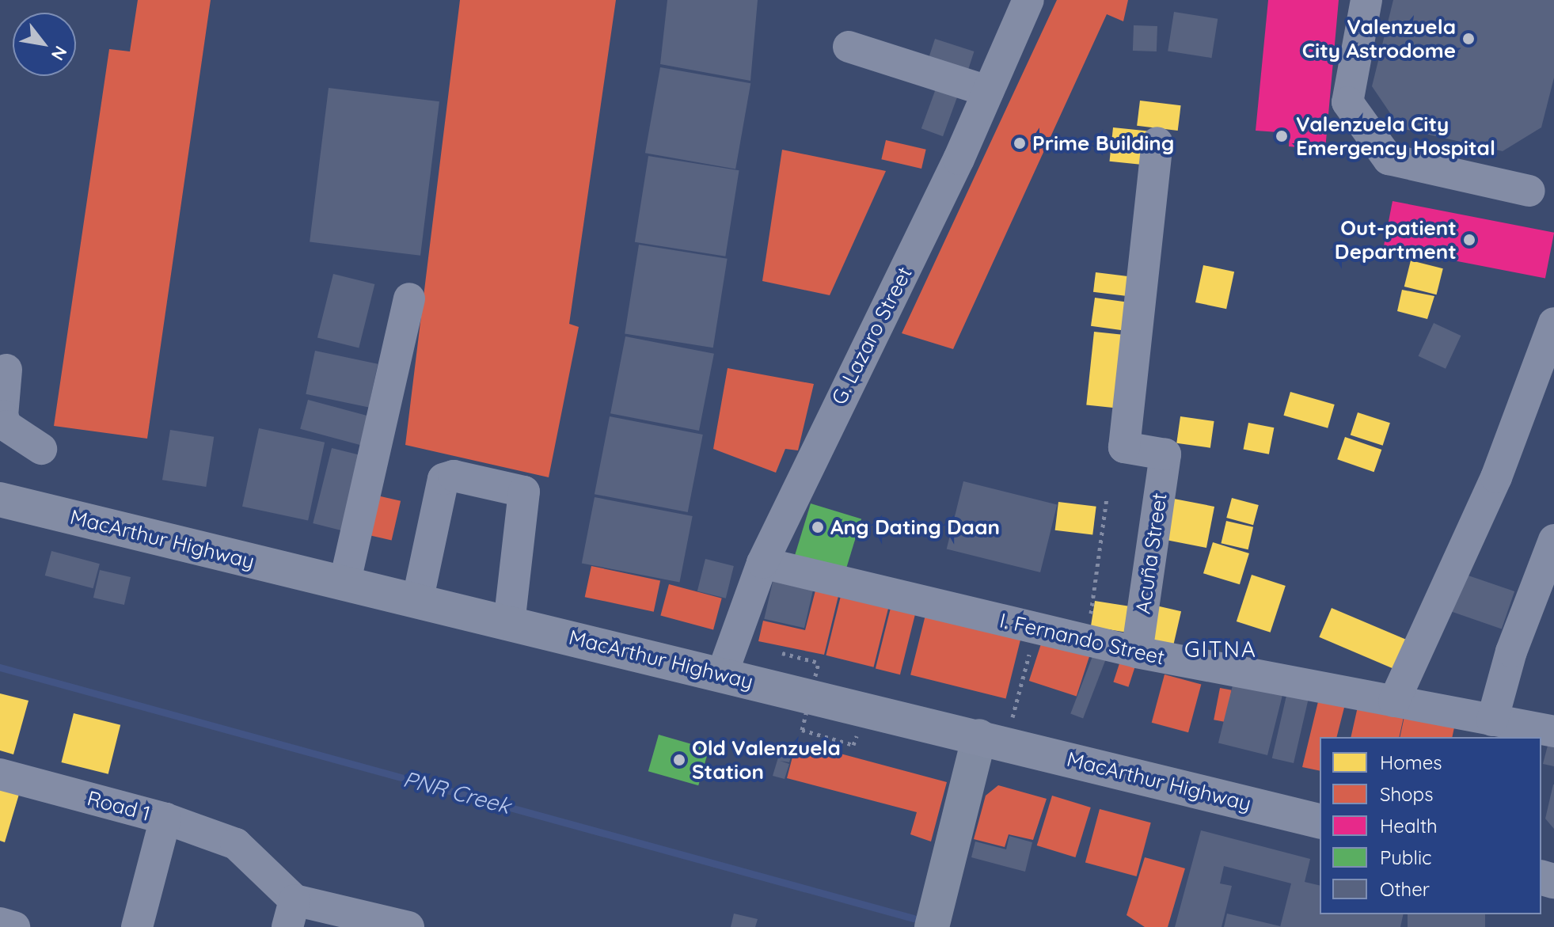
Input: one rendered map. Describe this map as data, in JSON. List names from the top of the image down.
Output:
{
  "streets": {
    "highway": ["MacArthur Highway"],
    "street": [
      "G. Lazaro Street",
      "Acuña Street",
      "I. Fernando Street",
      "Road 1"
    ]
  },
  "crossings": [
    ["G. Lazaro Street", "MacArthur Highway"],
    ["G. Lazaro Street", "I. Fernando Street"],
    ["Acuña Street", "I. Fernando Street"]
  ],
  "districts": ["GITNA"],
  "water": ["PNR Creek"],
  "places": [
    "Valenzuela City Astrodome",
    "Valenzuela City Emergency Hospital",
    "Prime Building",
    "Out-patient Department",
    "Ang Dating Daan",
    "Old Valenzuela Station"
  ],
  "legend": [
    "Homes",
    "Shops",
    "Health",
    "Public",
    "Other"
  ],
  "north": "bottom right"
}
